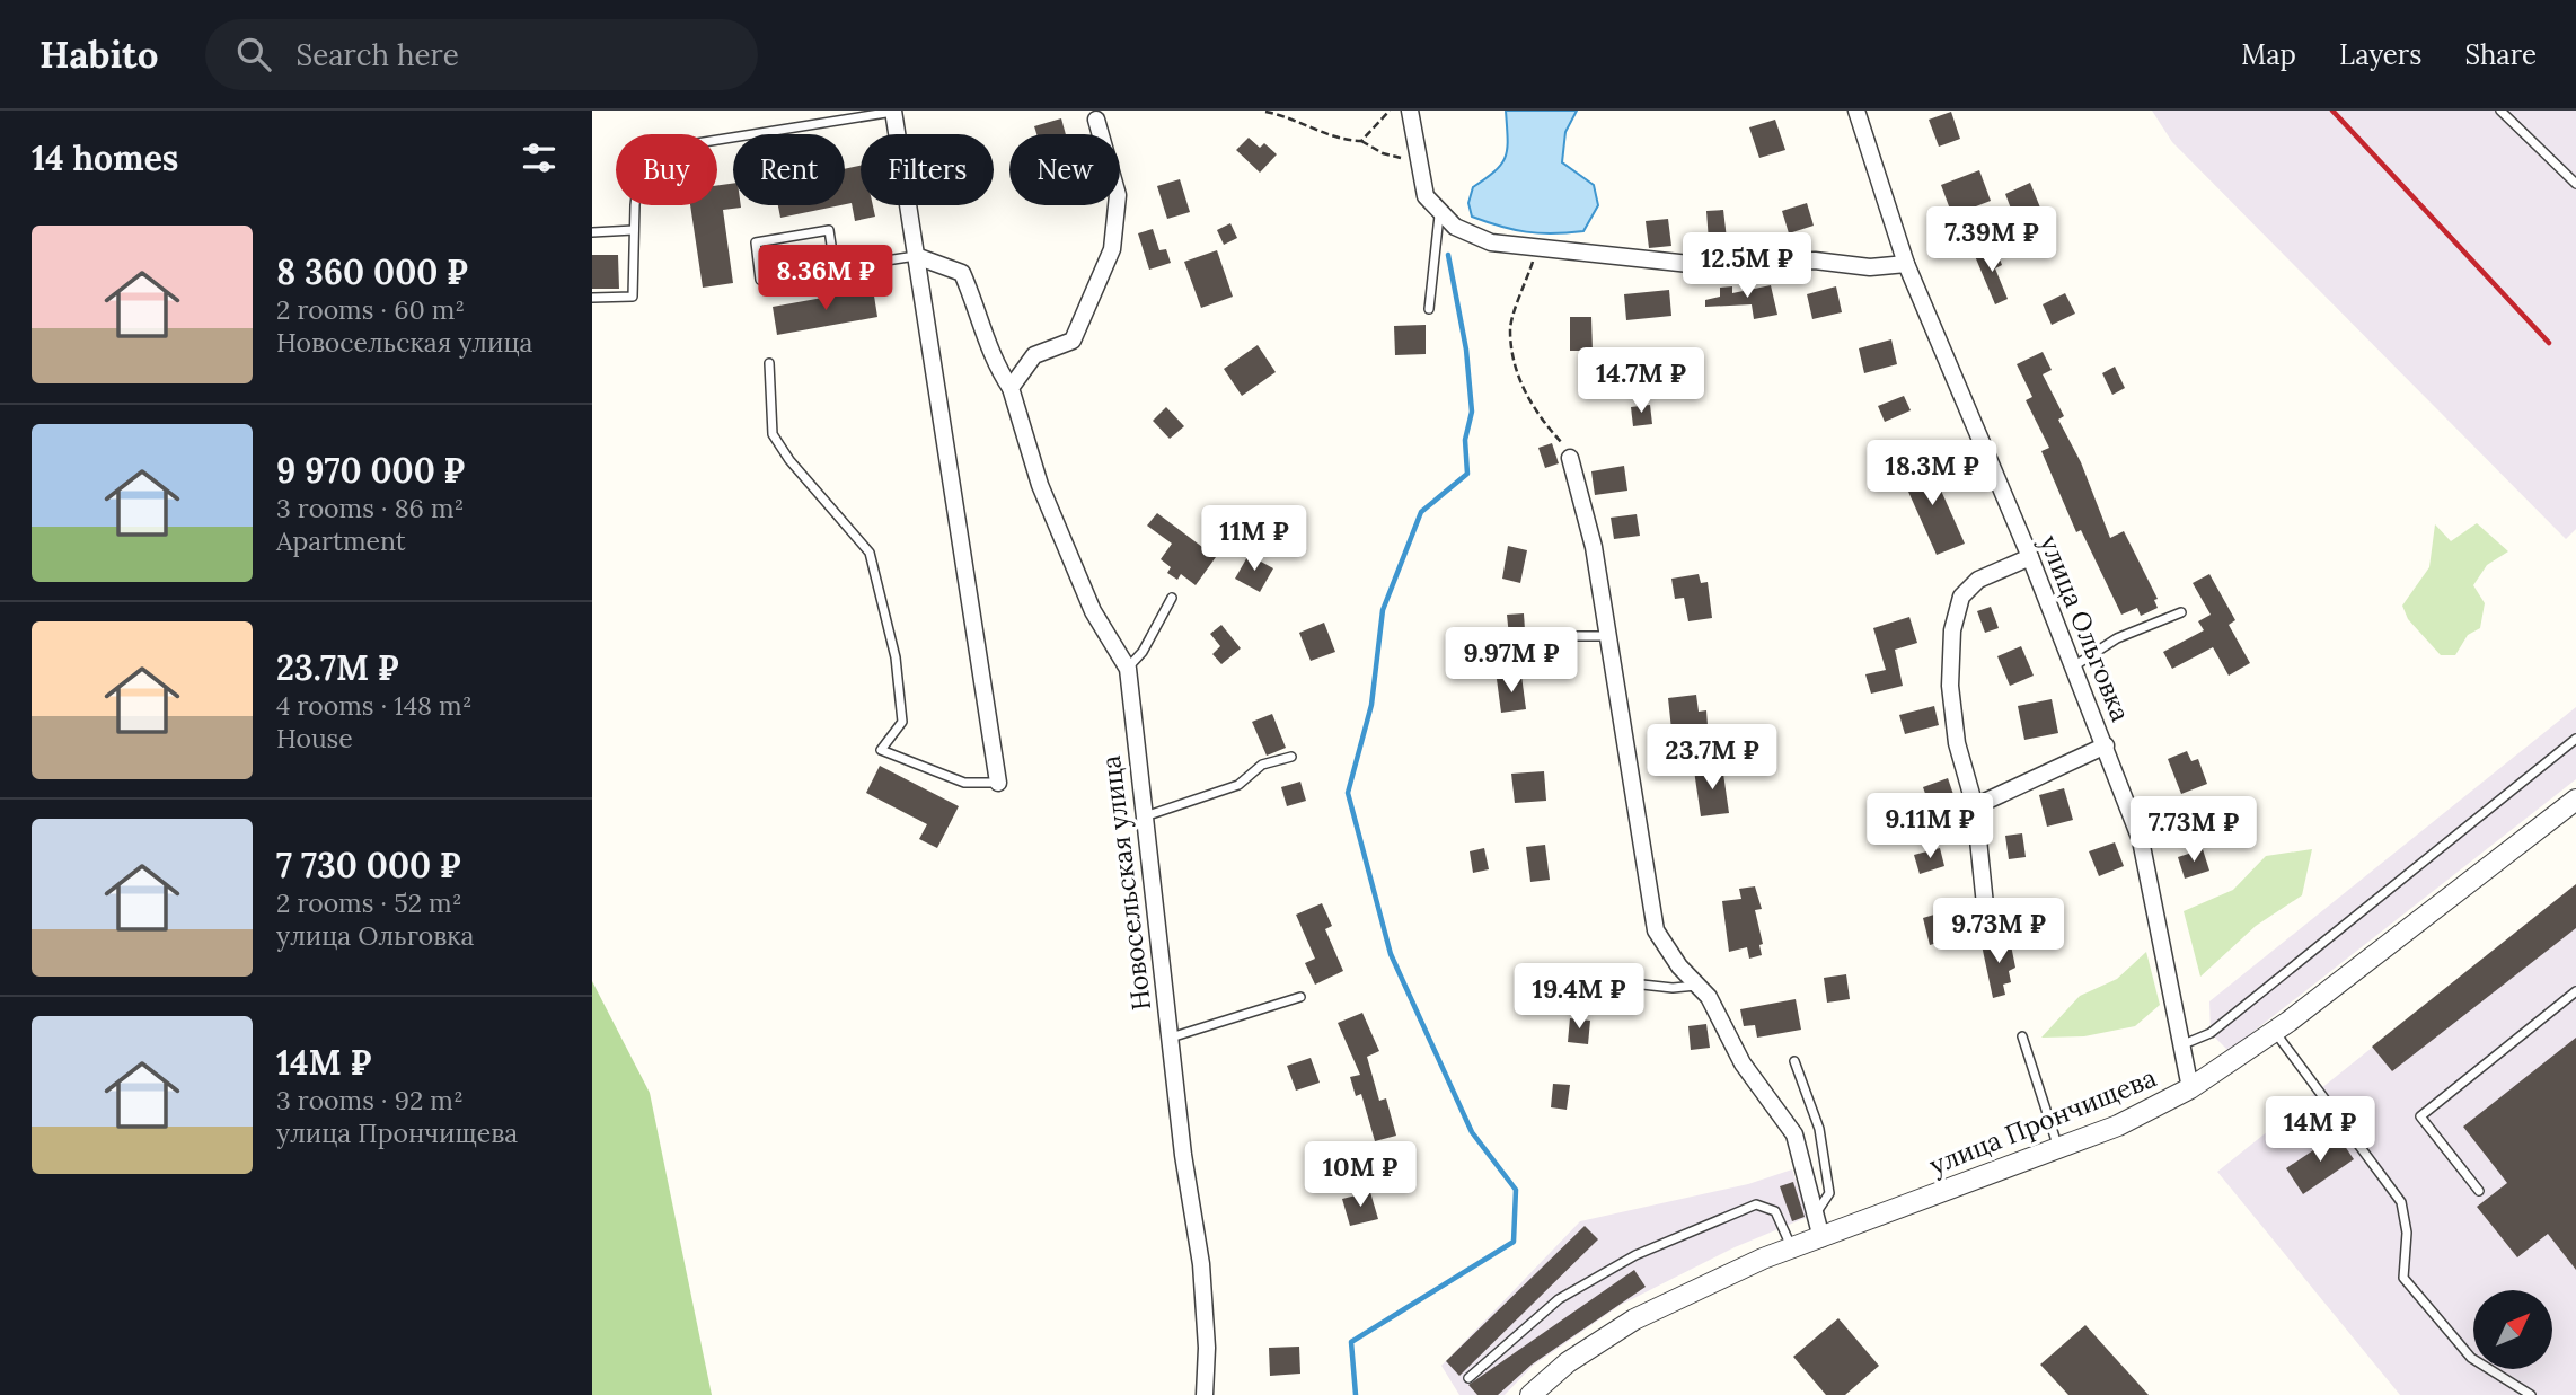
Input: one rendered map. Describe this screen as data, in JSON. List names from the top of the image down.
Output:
{
  "streets": {
    "street": ["улица Ольговка", "Новосельская улица", "улица Прончищева"]
  },
  "crossings": [
    ["улица Ольговка", "улица Прончищева"]
  ],
  "north": "top right",
  "page": {
    "header": "Habito",
    "search": "Search here",
    "nav": ["Map", "Layers", "Share"],
    "heading": "14 homes",
    "chip": [
      "Buy",
      "Rent",
      "Filters",
      "New"
    ],
    "list": [
      {
        "name": "8 360 000 ₽",
        "note": "2 rooms · 60 m² · Новосельская улица"
      },
      {
        "name": "9 970 000 ₽",
        "note": "3 rooms · 86 m² · Apartment"
      },
      {
        "name": "23.7M ₽",
        "note": "4 rooms · 148 m² · House"
      },
      {
        "name": "7 730 000 ₽",
        "note": "2 rooms · 52 m² · улица Ольговка"
      },
      {
        "name": "14M ₽",
        "note": "3 rooms · 92 m² · улица Прончищева"
      }
    ],
    "price": [
      "7.39M ₽",
      "12.5M ₽",
      "8.36M ₽",
      "14.7M ₽",
      "18.3M ₽",
      "11M ₽",
      "9.97M ₽",
      "23.7M ₽",
      "9.11M ₽",
      "7.73M ₽",
      "9.73M ₽",
      "19.4M ₽",
      "14M ₽",
      "10M ₽"
    ]
  }
}
